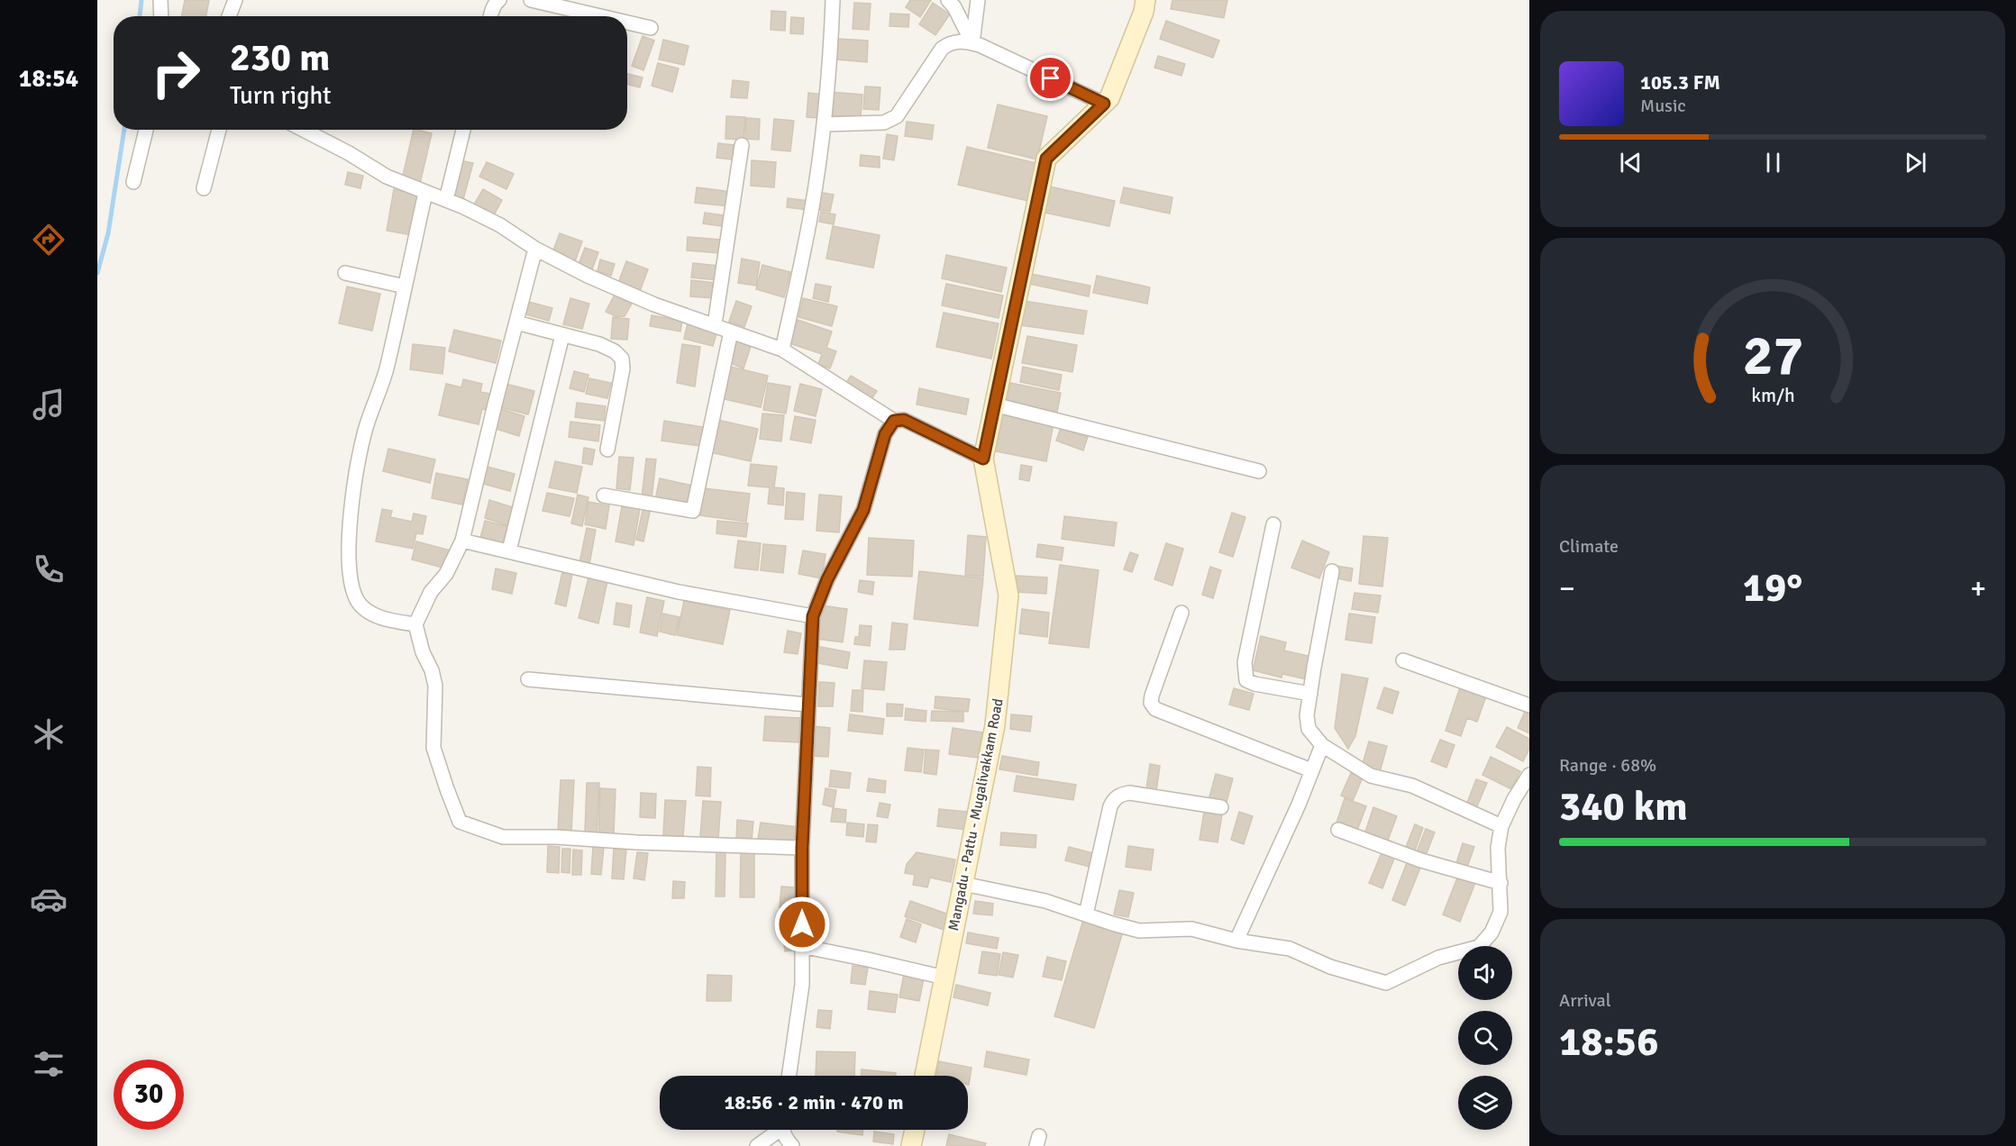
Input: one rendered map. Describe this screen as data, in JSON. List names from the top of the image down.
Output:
{
  "streets": {
    "street": ["Mangadu - Pattu - Mugalivakkam Road"]
  },
  "page": {
    "tabs": "18:54",
    "turn": ["230 m", "Turn right"],
    "song": ["105.3 FM", "Music"],
    "tile": [
      "Climate",
      ["Range · 68%", "340 km"],
      ["Arrival", "18:56"]
    ],
    "heat": ["−", "19°", "+"],
    "limit": "30",
    "trip": "18:56 · 2 min · 470 m",
    "gauge": ["27", "km/h"]
  }
}
